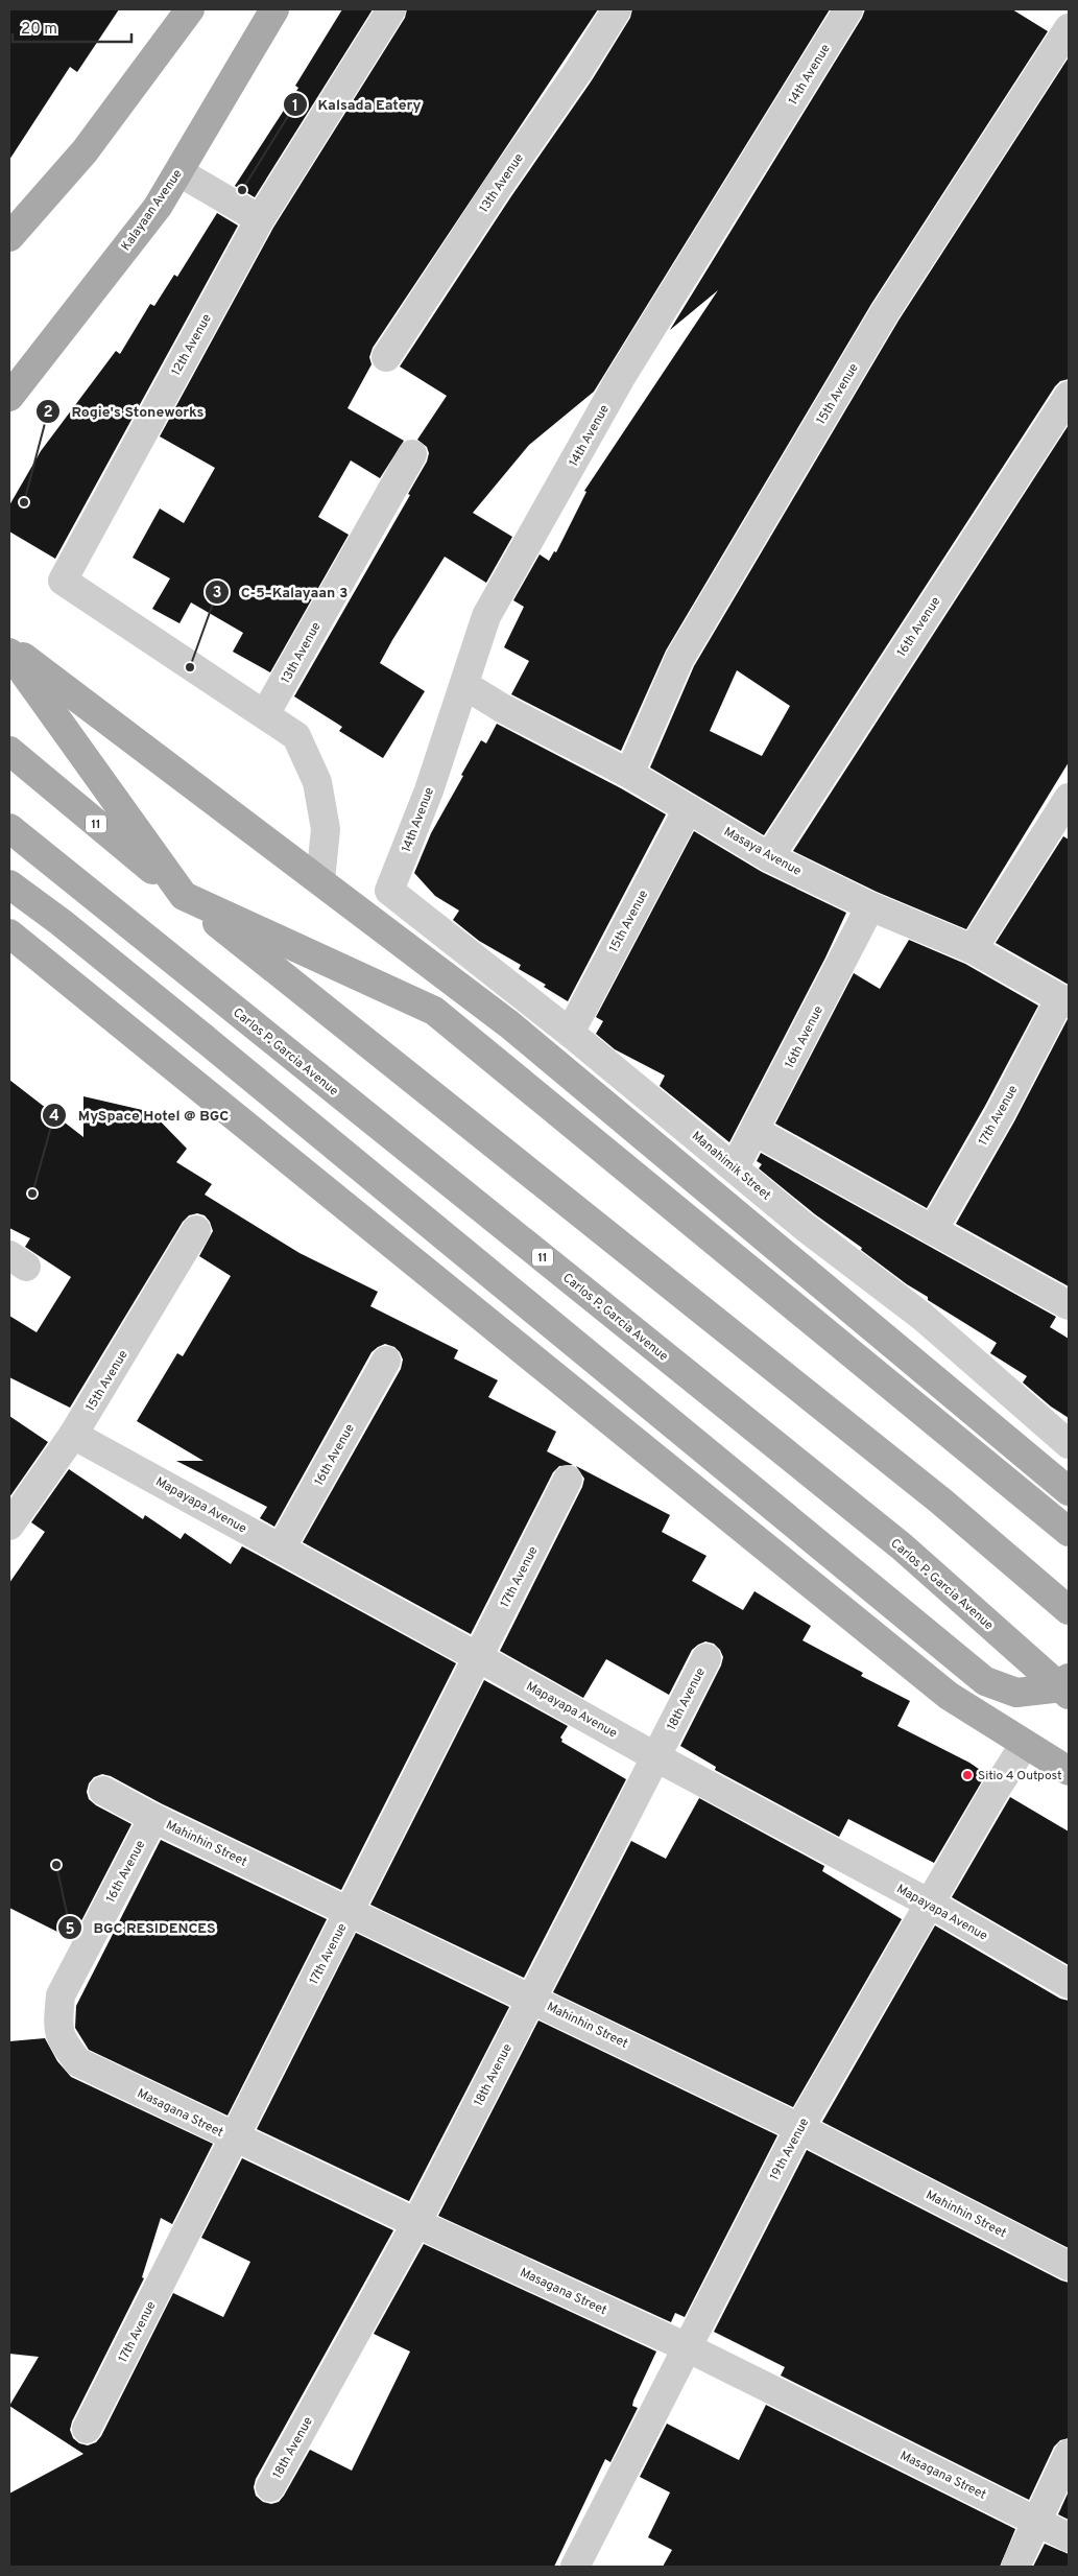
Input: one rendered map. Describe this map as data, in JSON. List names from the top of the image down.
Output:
{
  "streets": {
    "main road": ["Kalayaan Avenue", "11", "Carlos P. Garcia Avenue"],
    "street": [
      "14th Avenue",
      "13th Avenue",
      "12th Avenue",
      "15th Avenue",
      "16th Avenue",
      "Masaya Avenue",
      "17th Avenue",
      "Manahimik Street",
      "Mapayapa Avenue",
      "18th Avenue",
      "Mahinhin Street",
      "Masagana Street",
      "19th Avenue"
    ]
  },
  "crossings": [
    ["14th Avenue", "Masaya Avenue"],
    ["14th Avenue", "Manahimik Street"],
    ["13th Avenue", "12th Avenue"],
    ["15th Avenue", "Masaya Avenue"],
    ["15th Avenue", "Manahimik Street"],
    ["15th Avenue", "Mapayapa Avenue"],
    ["16th Avenue", "Masaya Avenue"],
    ["16th Avenue", "Manahimik Street"],
    ["16th Avenue", "Mapayapa Avenue"],
    ["16th Avenue", "Mahinhin Street"],
    ["16th Avenue", "Masagana Street"],
    ["Masaya Avenue", "17th Avenue"],
    ["17th Avenue", "Mapayapa Avenue"],
    ["17th Avenue", "Mahinhin Street"],
    ["17th Avenue", "Masagana Street"],
    ["Mapayapa Avenue", "18th Avenue"],
    ["Mapayapa Avenue", "19th Avenue"],
    ["18th Avenue", "Mahinhin Street"],
    ["18th Avenue", "Masagana Street"],
    ["Mahinhin Street", "19th Avenue"],
    ["Masagana Street", "19th Avenue"]
  ],
  "places": [
    "Kalsada Eatery",
    "Rogie's Stoneworks",
    "C-5–Kalayaan 3",
    "MySpace Hotel @ BGC",
    "Sitio 4 Outpost",
    "BGC RESIDENCES"
  ],
  "scale_bar": "20 m"
}
